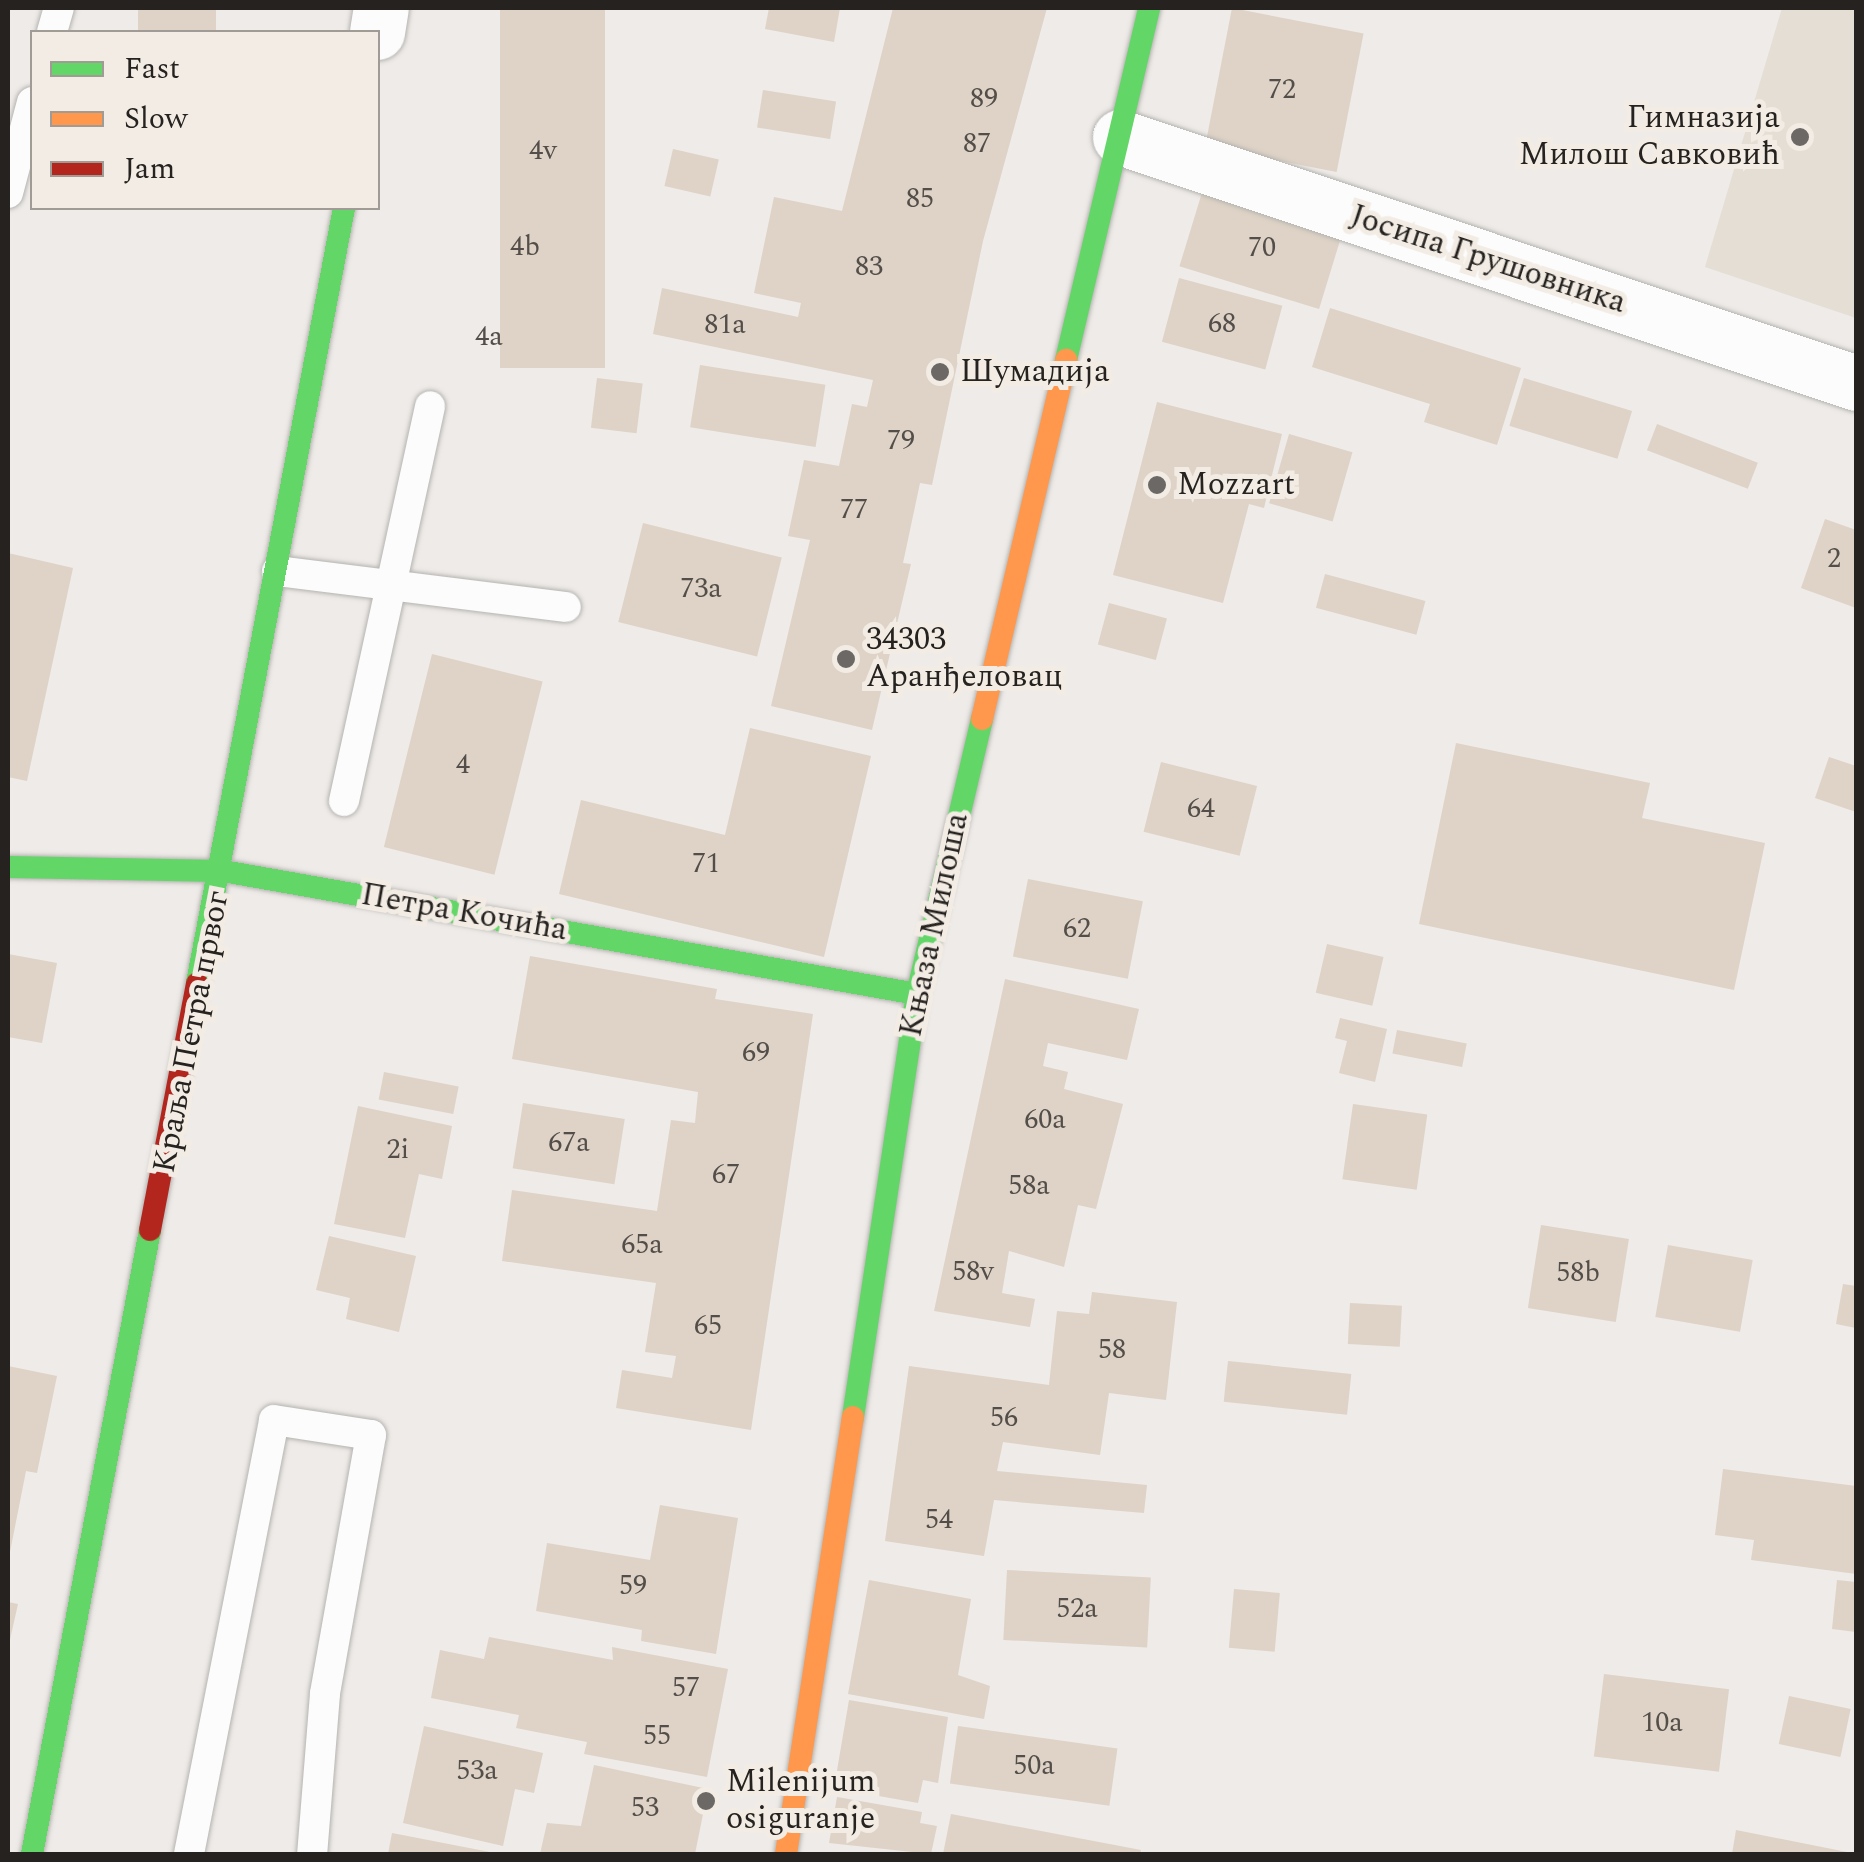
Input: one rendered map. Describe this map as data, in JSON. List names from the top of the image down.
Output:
{
  "streets": {
    "street": [
      "Јосипа Грушовника",
      "Петра Кочића",
      "Књаза Милоша",
      "Краља Петра првог"
    ]
  },
  "crossings": [
    ["Јосипа Грушовника", "Књаза Милоша"],
    ["Петра Кочића", "Књаза Милоша"],
    ["Петра Кочића", "Краља Петра првог"]
  ],
  "places": [
    "Гимназија Милош Савковић",
    "Шумадија",
    "Mozzart",
    "34303 Аранђеловац",
    "Milenijum osiguranje"
  ],
  "house_numbers": [
    "72",
    "89",
    "87",
    "4v",
    "85",
    "4b",
    "70",
    "83",
    "68",
    "81a",
    "4a",
    "79",
    "77",
    "2",
    "73a",
    "4",
    "64",
    "71",
    "62",
    "69",
    "60a",
    "67a",
    "2i",
    "67",
    "58a",
    "65a",
    "58v",
    "58b",
    "65",
    "58",
    "56",
    "54",
    "59",
    "52a",
    "57",
    "10a",
    "55",
    "50a",
    "53a",
    "53"
  ],
  "legend": ["Fast", "Slow", "Jam"]
}
